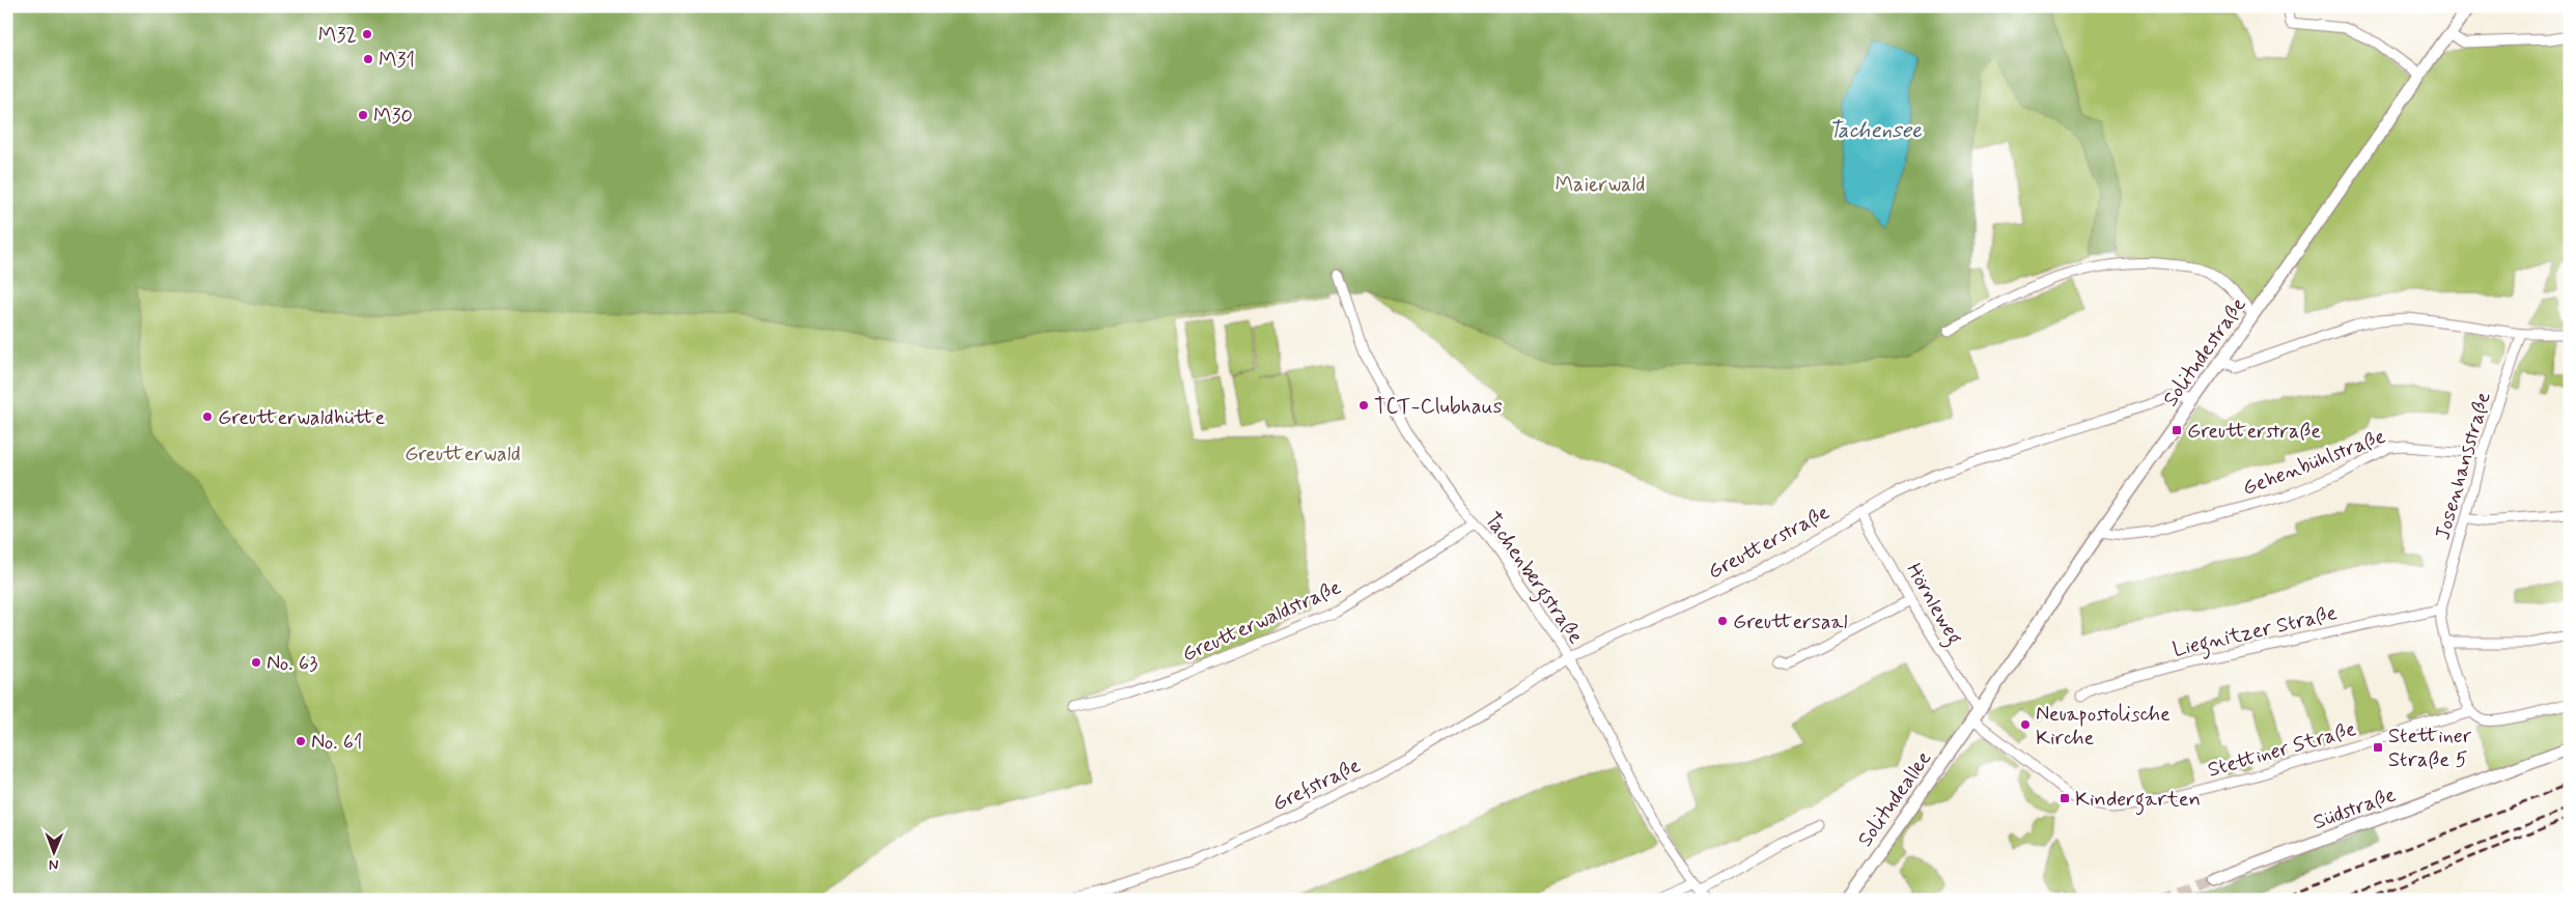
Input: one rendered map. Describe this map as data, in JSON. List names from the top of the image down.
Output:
{
  "streets": {
    "main road": ["Solitudestraße", "Solitudeallee", "Südstraße"],
    "street": [
      "Gehenbühlstraße",
      "Josenhansstraße",
      "Greutterstraße",
      "Tachenbergstraße",
      "Hörnleweg",
      "Greutterwaldstraße",
      "Liegnitzer Straße",
      "Stettiner Straße",
      "Grefstraße"
    ]
  },
  "crossings": [
    ["Solitudestraße", "Gehenbühlstraße"],
    ["Solitudestraße", "Greutterstraße"],
    ["Solitudestraße", "Hörnleweg"],
    ["Solitudestraße", "Stettiner Straße"],
    ["Solitudestraße", "Solitudeallee"],
    ["Gehenbühlstraße", "Josenhansstraße"],
    ["Josenhansstraße", "Liegnitzer Straße"],
    ["Greutterstraße", "Tachenbergstraße"],
    ["Greutterstraße", "Hörnleweg"],
    ["Greutterstraße", "Grefstraße"],
    ["Tachenbergstraße", "Greutterwaldstraße"],
    ["Tachenbergstraße", "Grefstraße"],
    ["Hörnleweg", "Stettiner Straße"],
    ["Hörnleweg", "Solitudeallee"],
    ["Stettiner Straße", "Solitudeallee"]
  ],
  "water": ["Tachensee"],
  "parks": ["Maierwald", "Greutterwald"],
  "places": {
    "other": [
      "M32",
      "M31",
      "M30",
      "TCT-Clubhaus",
      "Greutterwaldhütte",
      "Greuttersaal",
      "No. 63",
      "Neuapostolische Kirche",
      "No. 61"
    ],
    "transit": ["Greutterstraße", "Stettiner Straße 5", "Kindergarten"]
  },
  "north": "bottom"
}
